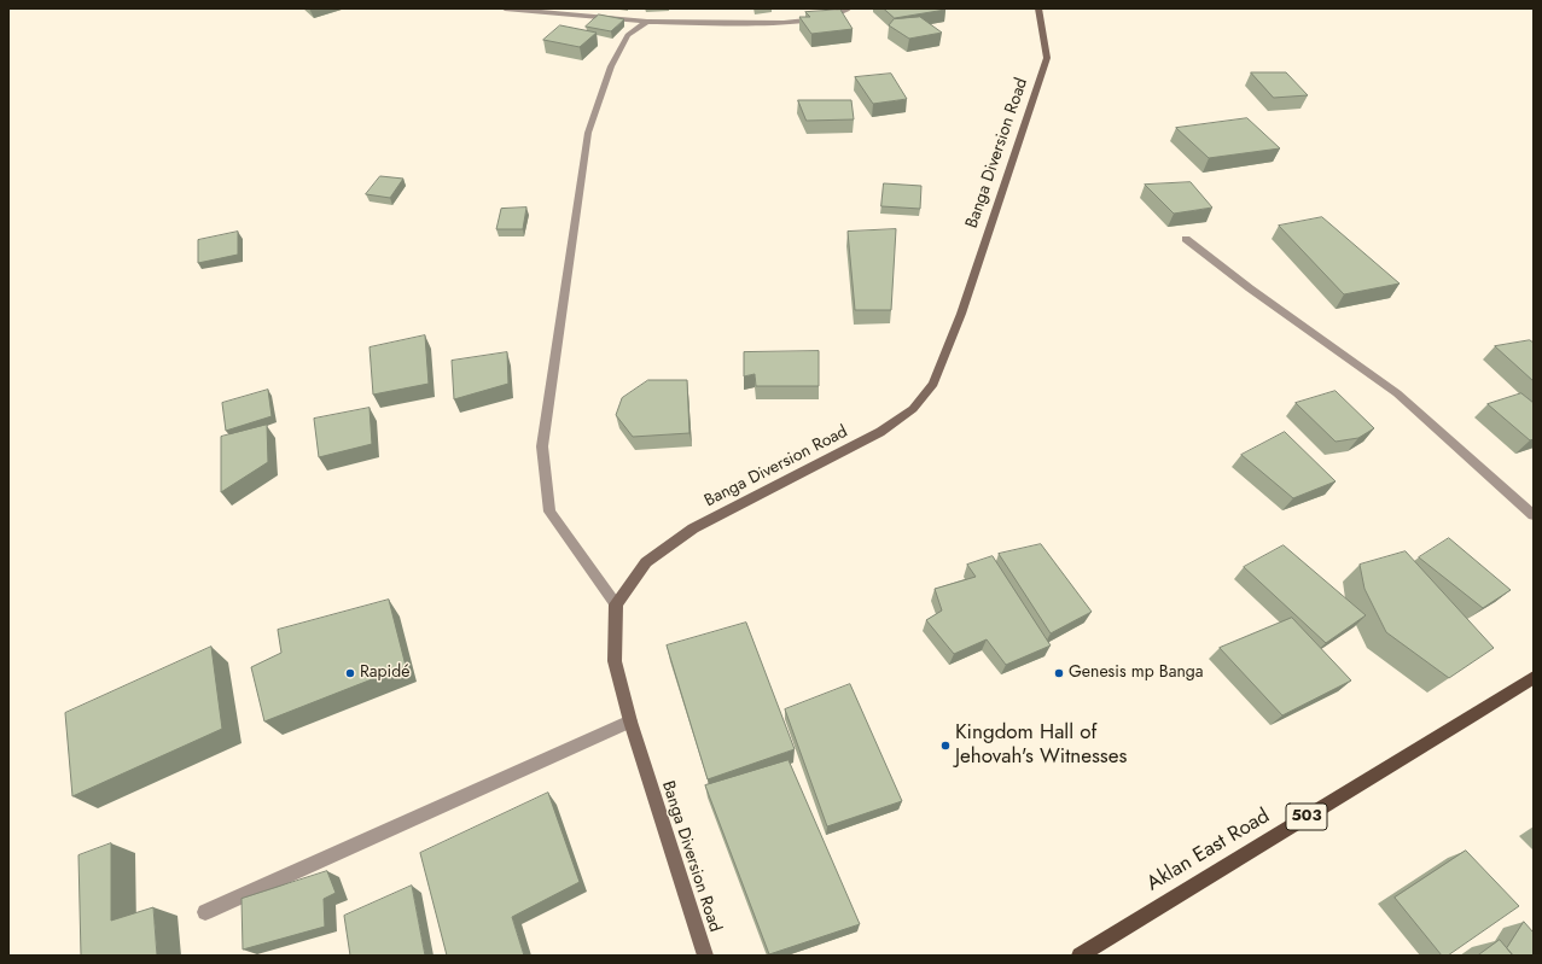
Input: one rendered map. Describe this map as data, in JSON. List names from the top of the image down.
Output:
{
  "streets": {
    "main road": ["Banga Diversion Road", "503", "Aklan East Road"]
  },
  "places": ["Rapidé", "Genesis mp Banga", "Kingdom Hall of Jehovah's Witnesses"]
}
